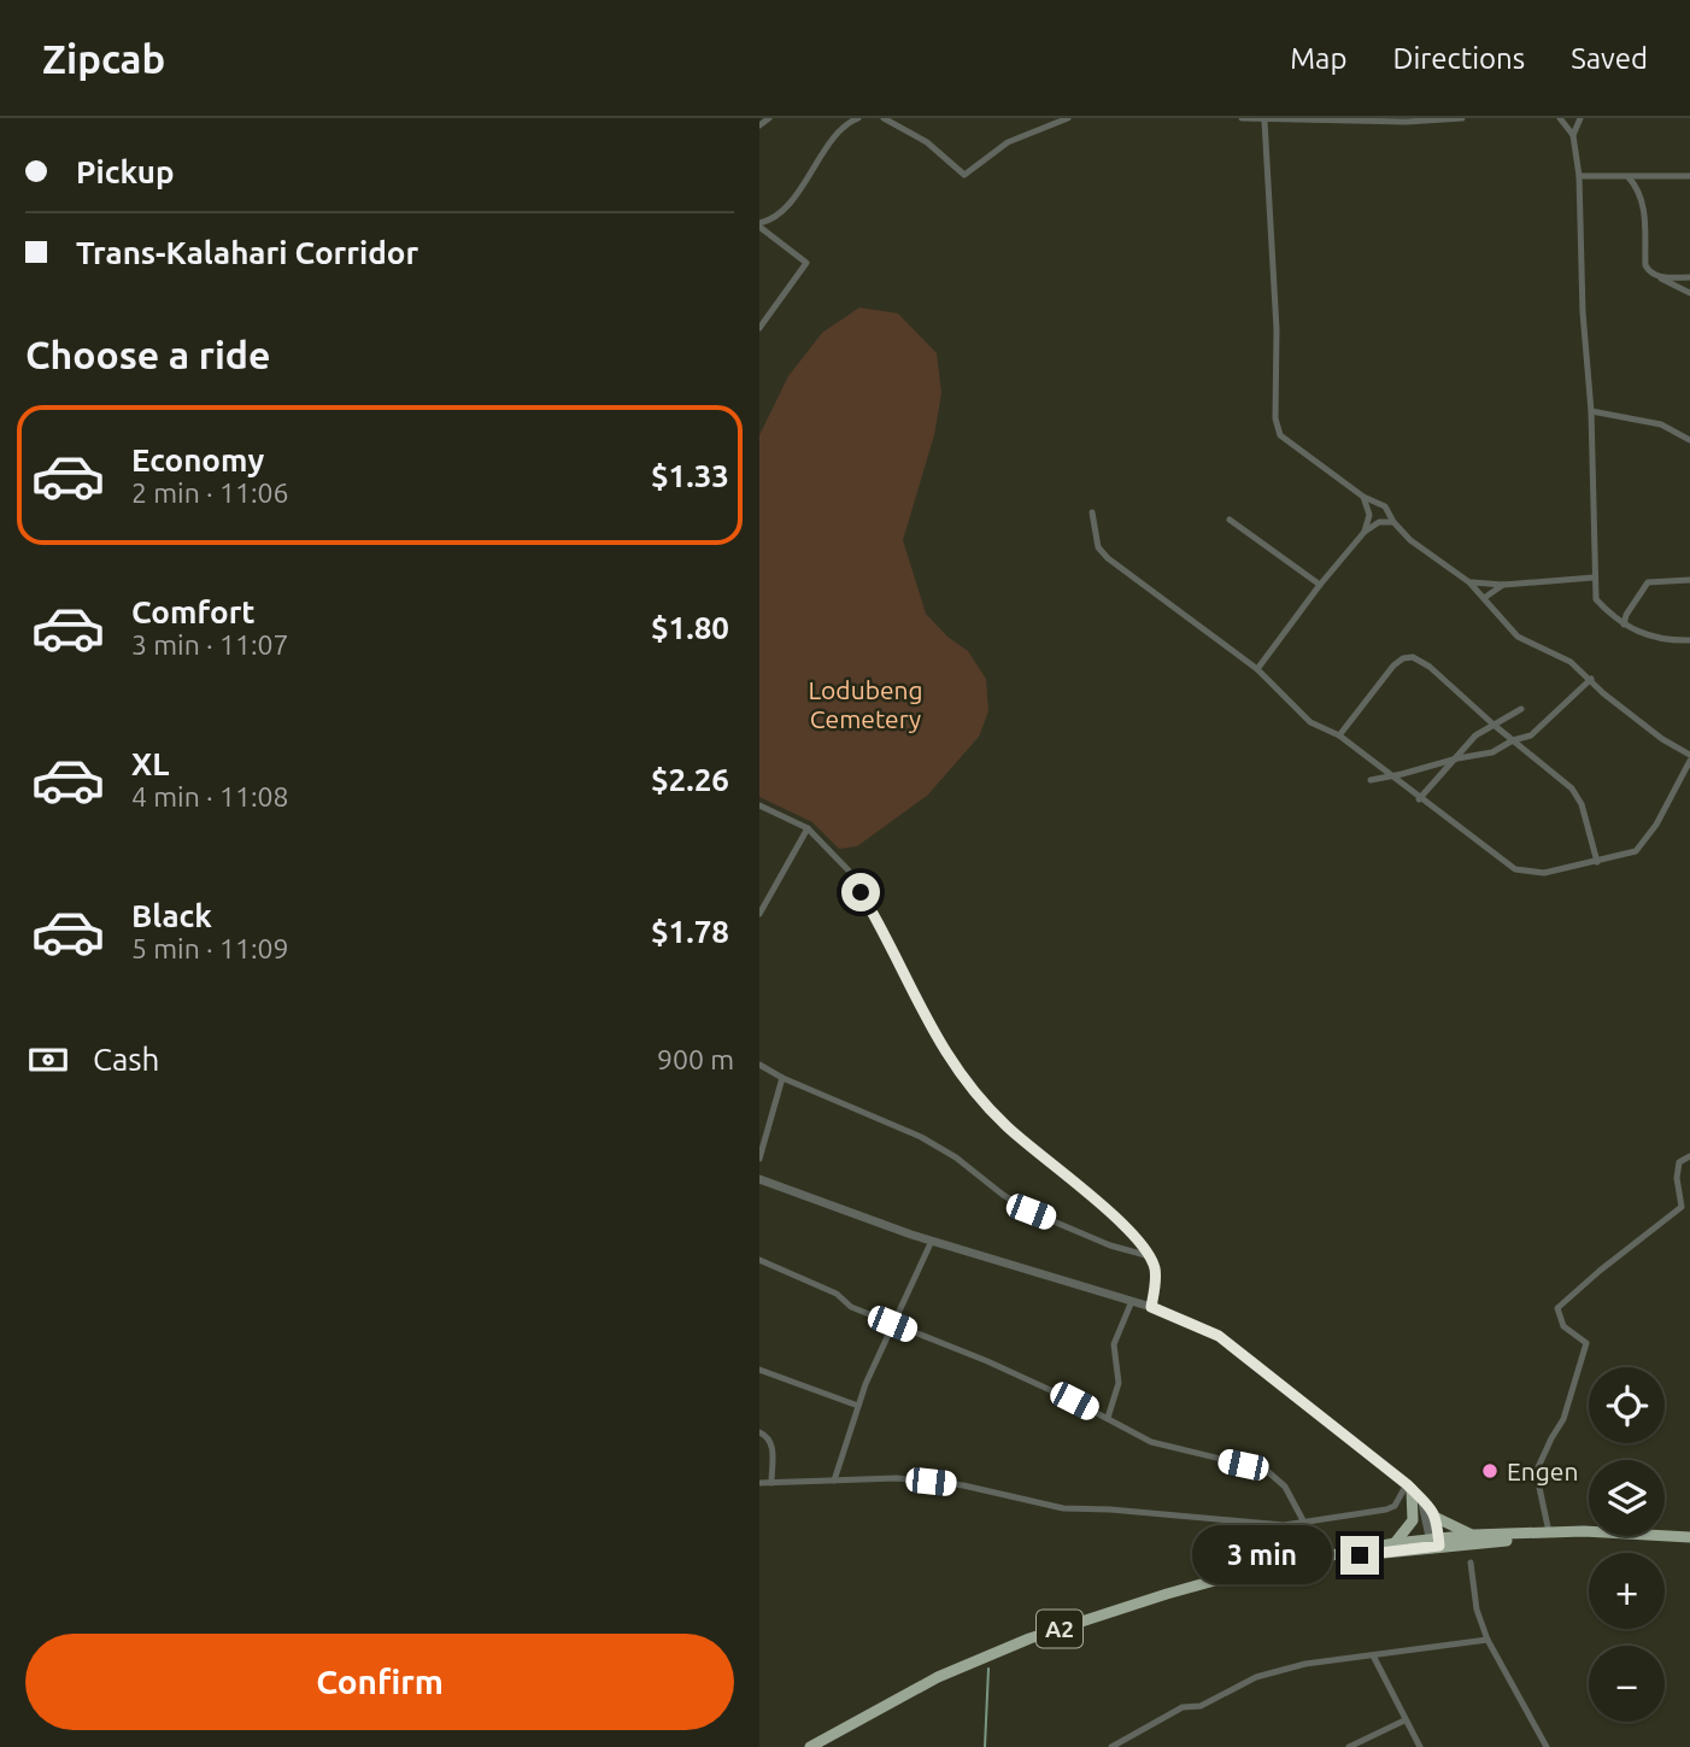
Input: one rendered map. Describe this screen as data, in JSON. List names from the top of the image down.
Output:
{
  "streets": {
    "highway": ["A2"]
  },
  "parks": ["Lodubeng Cemetery"],
  "places": ["Engen"],
  "page": {
    "header": "Zipcab",
    "nav": ["Map", "Directions", "Saved"],
    "banner": ["Pickup", "Trans-Kalahari Corridor"],
    "heading": "Choose a ride",
    "list": [
      {
        "name": "Economy",
        "note": "2 min · 11:06",
        "value": "$1.33"
      },
      {
        "name": "Comfort",
        "note": "3 min · 11:07",
        "value": "$1.80"
      },
      {
        "name": "XL",
        "note": "4 min · 11:08",
        "value": "$2.26"
      },
      {
        "name": "Black",
        "note": "5 min · 11:09",
        "value": "$1.78"
      }
    ],
    "pay": ["Cash", "900 m"],
    "map_buttons": ["+", "−"],
    "bubble": "3 min",
    "buttons": "Confirm"
  }
}
